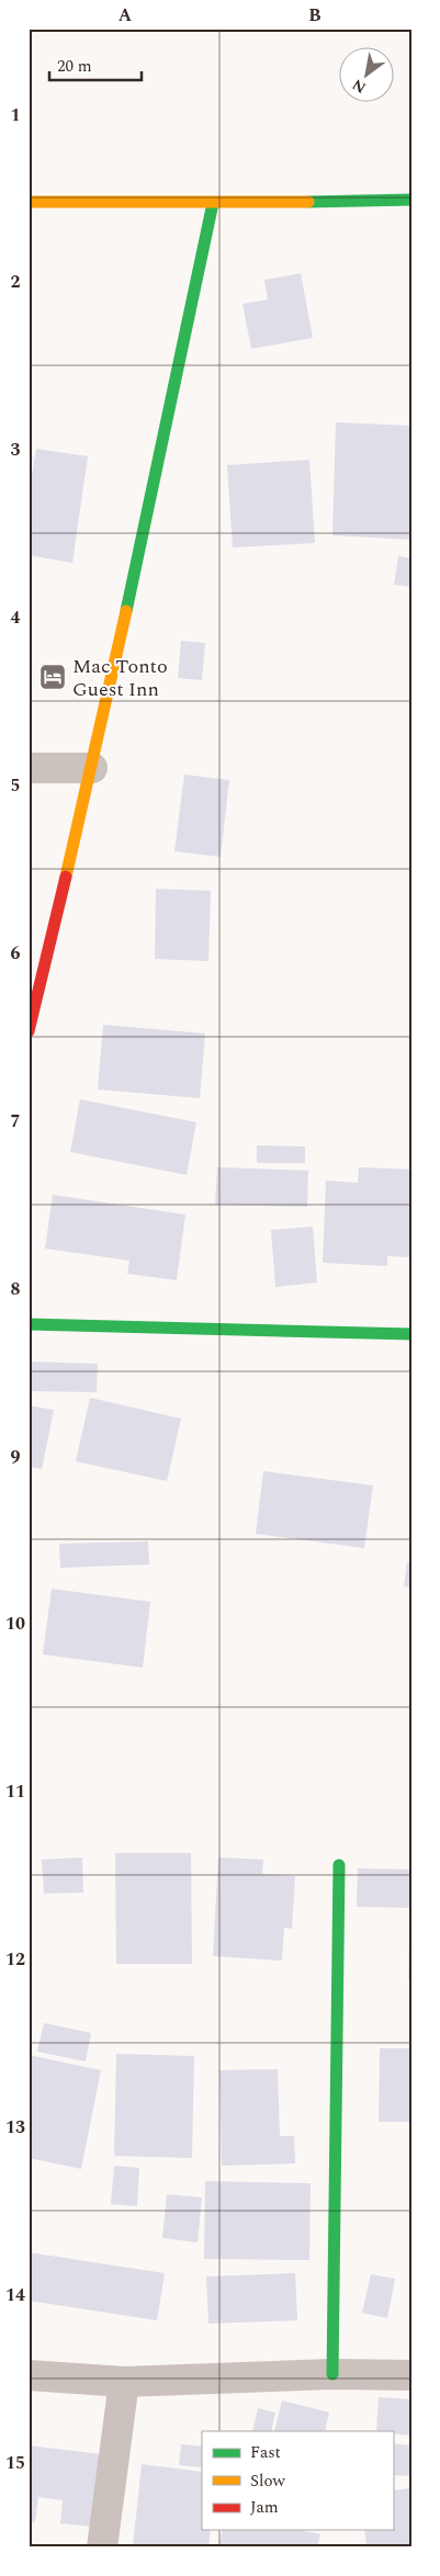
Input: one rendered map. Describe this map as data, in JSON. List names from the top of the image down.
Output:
{
  "places": {
    "hotel": ["Mac Tonto Guest Inn"]
  },
  "legend": ["Fast", "Slow", "Jam"],
  "scale_bar": "20 m",
  "north": "bottom left",
  "grid": {
    "columns": ["A", "B"],
    "rows": [
      "1",
      "2",
      "3",
      "4",
      "5",
      "6",
      "7",
      "8",
      "9",
      "10",
      "11",
      "12",
      "13",
      "14",
      "15"
    ]
  }
}
